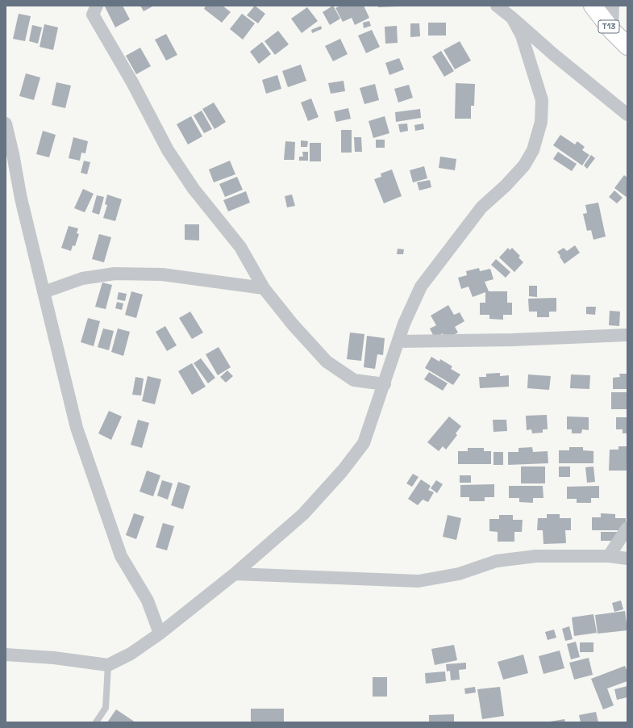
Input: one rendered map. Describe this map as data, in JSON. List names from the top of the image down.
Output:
{
  "streets": {
    "highway": ["T13"]
  }
}
